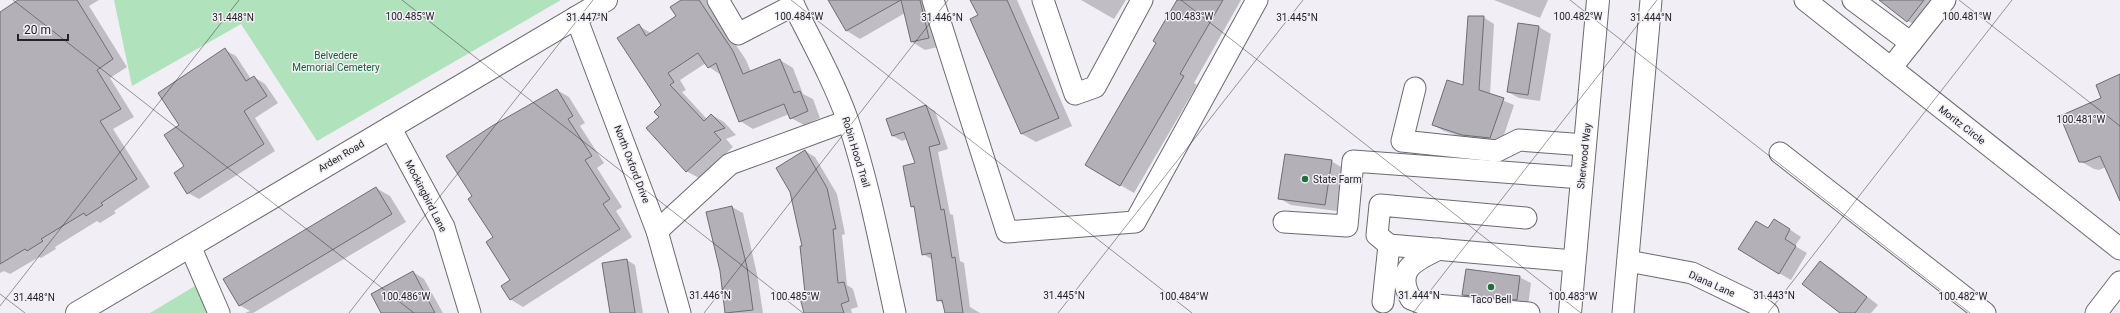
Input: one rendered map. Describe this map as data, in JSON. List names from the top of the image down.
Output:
{
  "streets": {
    "main road": ["Arden Road", "Sherwood Way"],
    "street": [
      "Moritz Circle",
      "Robin Hood Trail",
      "North Oxford Drive",
      "Mockingbird Lane",
      "Diana Lane"
    ]
  },
  "crossings": [
    ["Arden Road", "North Oxford Drive"],
    ["Arden Road", "Mockingbird Lane"]
  ],
  "parks": ["Belvedere Memorial Cemetery"],
  "places": ["State Farm", "Taco Bell"],
  "scale_bar": "20 m",
  "coordinates": [
    "100.485°W",
    "100.483°W",
    "100.482°W",
    "100.484°W",
    "100.481°W",
    "31.448°N",
    "31.447°N",
    "31.446°N",
    "31.445°N",
    "31.444°N",
    "31.443°N",
    "100.486°W"
  ]
}
